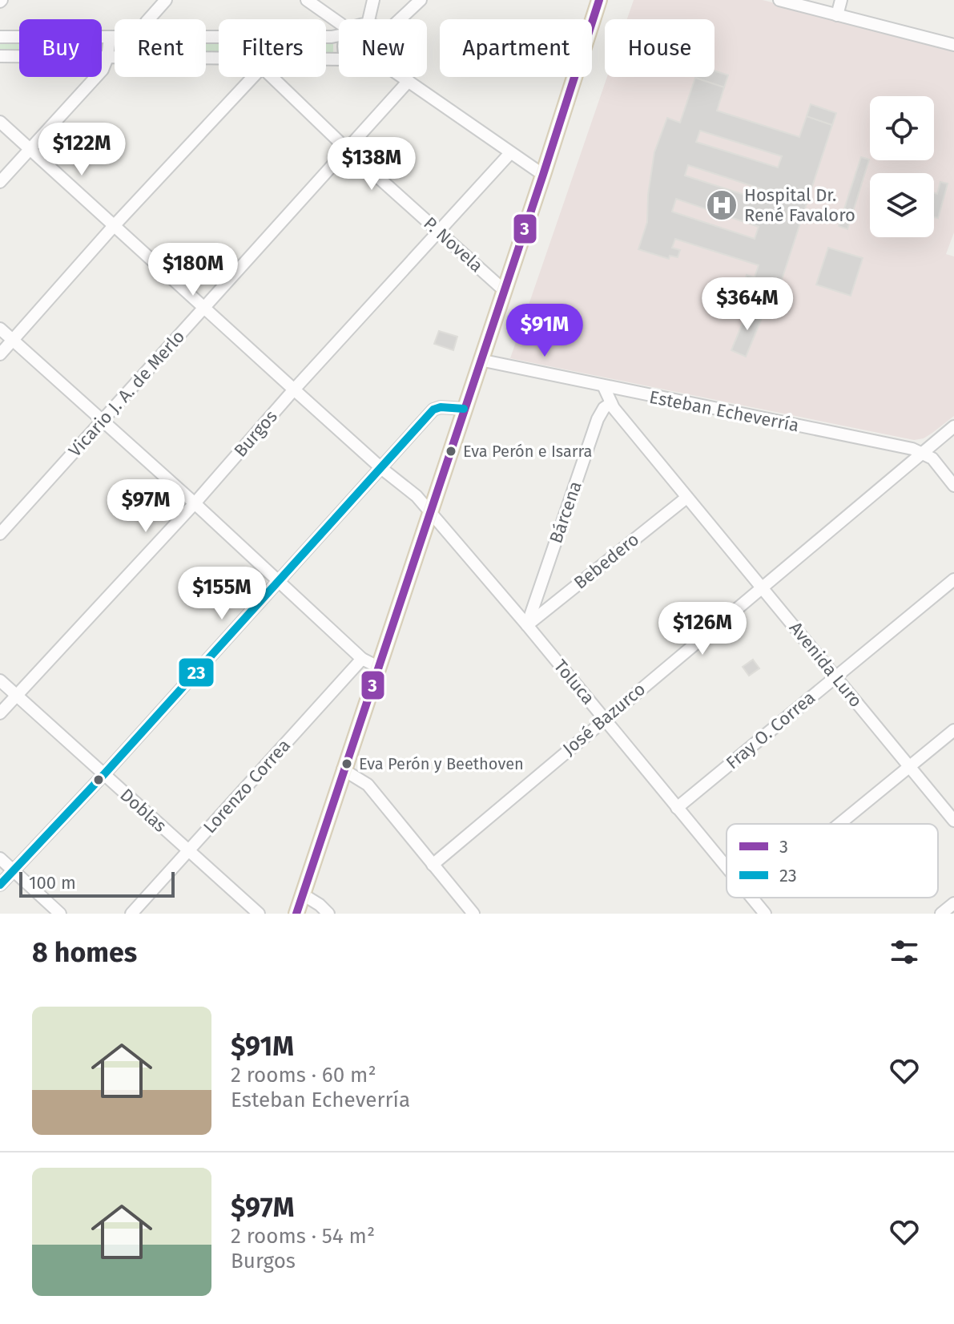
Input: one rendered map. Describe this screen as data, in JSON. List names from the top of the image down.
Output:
{
  "streets": {
    "street": [
      "P. Novela",
      "Vicario J. A. de Merlo",
      "Esteban Echeverría",
      "Burgos",
      "Bárcena",
      "Bebedero",
      "Avenida Luro",
      "Toluca",
      "José Bazurco",
      "Fray O. Correa",
      "Lorenzo Correa",
      "Doblas"
    ]
  },
  "crossings": [
    ["P. Novela", "Vicario J. A. de Merlo"],
    ["P. Novela", "Burgos"],
    ["Vicario J. A. de Merlo", "Toluca"],
    ["Esteban Echeverría", "Avenida Luro"],
    ["Esteban Echeverría", "José Bazurco"],
    ["Burgos", "Toluca"],
    ["Burgos", "Doblas"],
    ["Bárcena", "Bebedero"],
    ["Bárcena", "Avenida Luro"],
    ["Bárcena", "Toluca"],
    ["Bebedero", "Avenida Luro"],
    ["Bebedero", "Toluca"],
    ["Avenida Luro", "José Bazurco"],
    ["Avenida Luro", "Fray O. Correa"],
    ["Toluca", "José Bazurco"],
    ["Toluca", "Fray O. Correa"],
    ["Lorenzo Correa", "Doblas"]
  ],
  "places": {
    "hospital": ["Hospital Dr. René Favaloro"],
    "other": ["Eva Perón e Isarra", "Eva Perón y Beethoven"]
  },
  "lines": ["transit line 3", "transit line 23"],
  "legend": ["3", "23"],
  "scale_bar": "100 m",
  "page": {
    "chip": [
      "Buy",
      "Rent",
      "Filters",
      "New",
      "Apartment",
      "House"
    ],
    "price": [
      "$122M",
      "$138M",
      "$180M",
      "$364M",
      "$91M",
      "$97M",
      "$155M",
      "$126M"
    ],
    "scale": "100 m",
    "heading": "8 homes",
    "list": [
      {
        "name": "$91M",
        "note": "2 rooms · 60 m² · Esteban Echeverría"
      },
      {
        "name": "$97M",
        "note": "2 rooms · 54 m² · Burgos"
      }
    ]
  }
}
